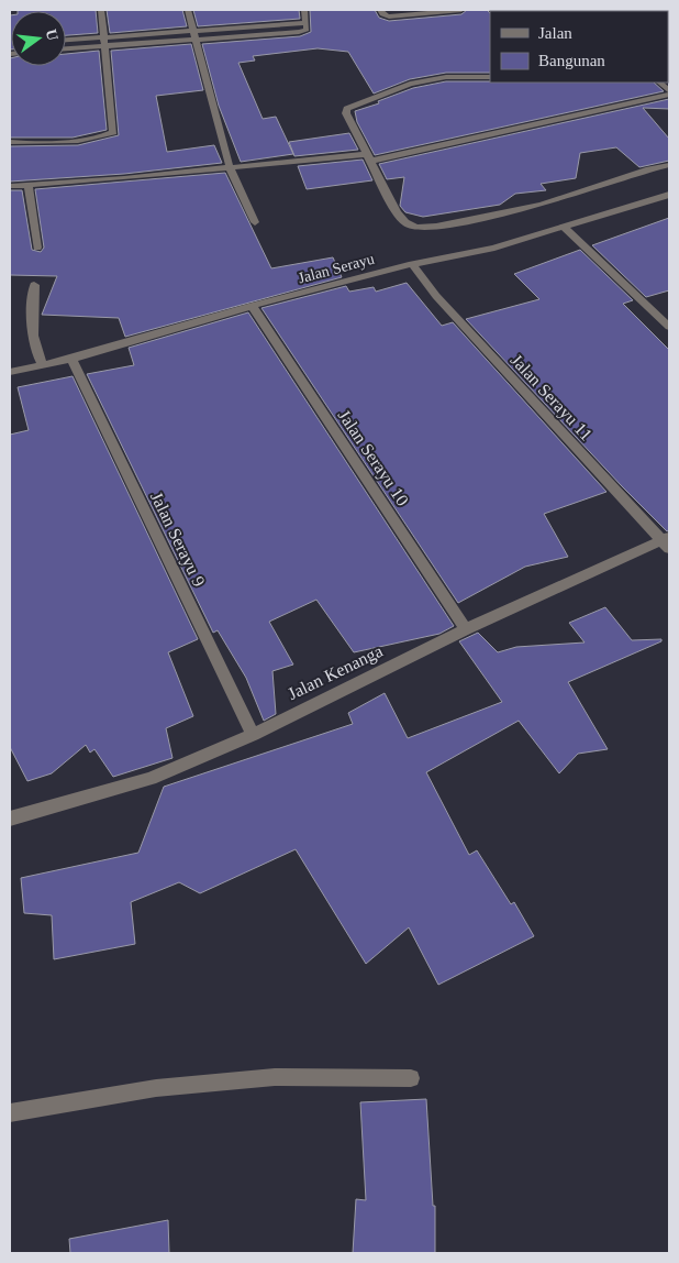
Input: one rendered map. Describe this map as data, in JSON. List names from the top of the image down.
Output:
{
  "streets": {
    "street": [
      "Jalan Serayu",
      "Jalan Serayu 11",
      "Jalan Serayu 10",
      "Jalan Serayu 9",
      "Jalan Kenanga"
    ]
  },
  "crossings": [
    ["Jalan Serayu", "Jalan Serayu 11"],
    ["Jalan Serayu", "Jalan Serayu 10"],
    ["Jalan Serayu", "Jalan Serayu 9"],
    ["Jalan Serayu 11", "Jalan Kenanga"],
    ["Jalan Serayu 10", "Jalan Kenanga"],
    ["Jalan Serayu 9", "Jalan Kenanga"]
  ],
  "legend": ["Jalan", "Bangunan"],
  "north": "right"
}
